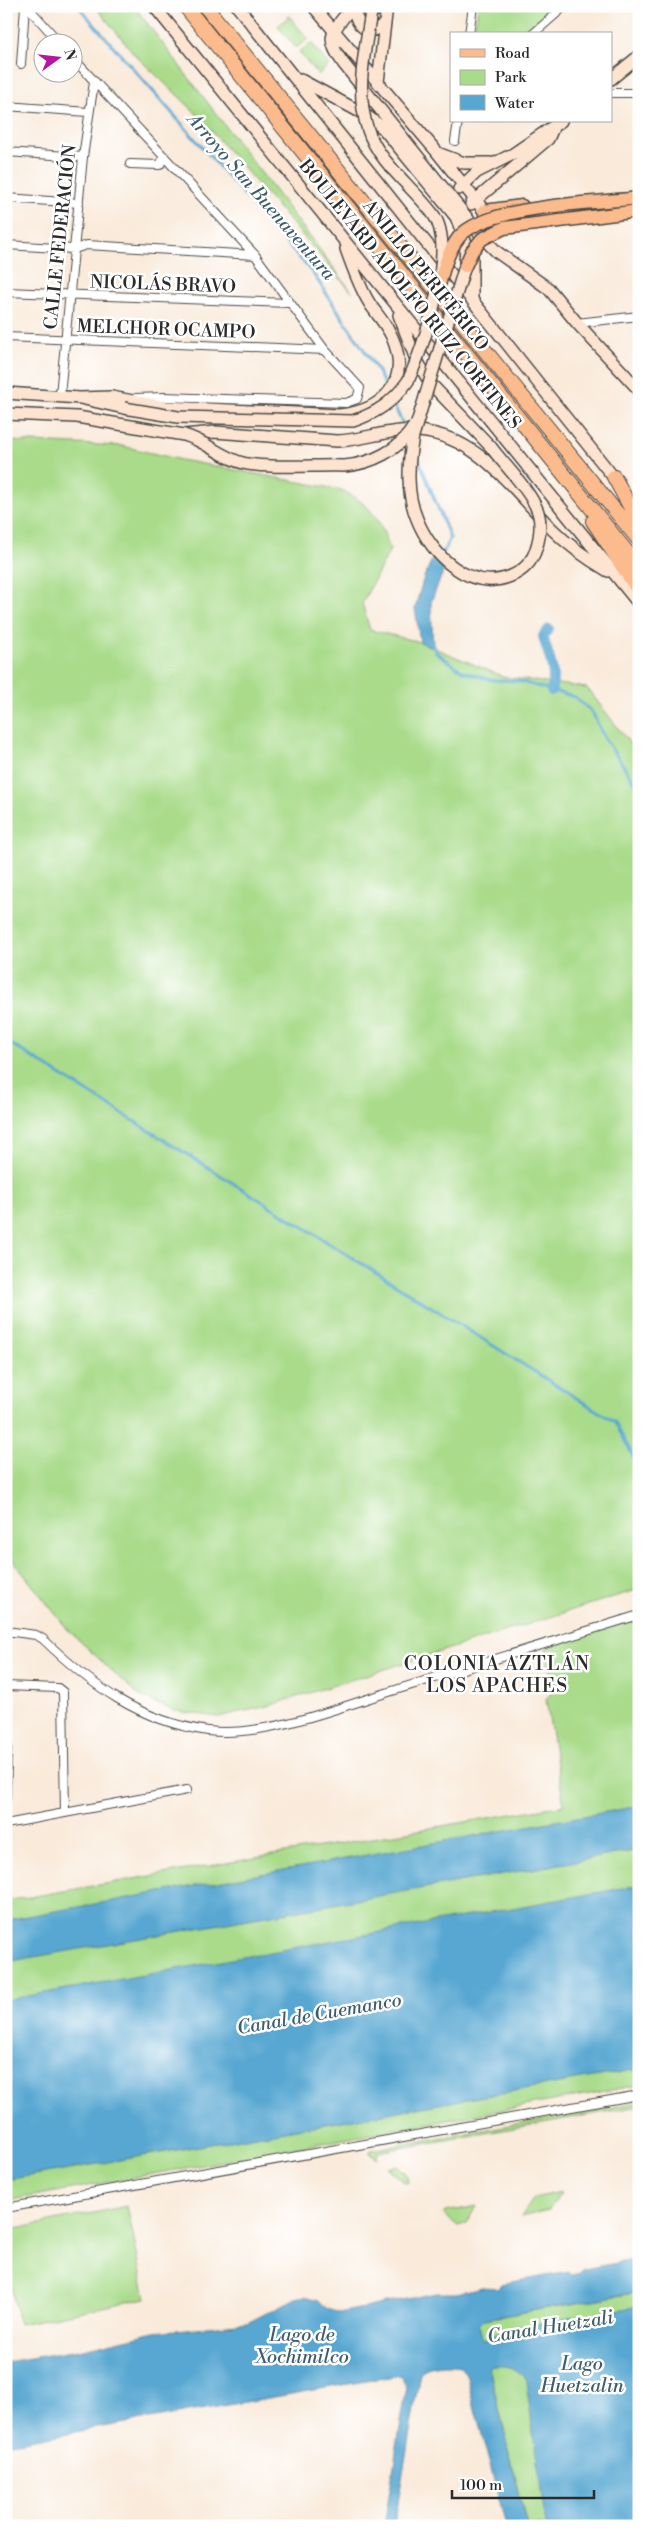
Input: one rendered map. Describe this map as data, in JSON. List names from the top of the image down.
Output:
{
  "streets": {
    "highway": ["ANILLO PERIFÉRICO"],
    "main road": ["BOULEVARD ADOLFO RUIZ CORTINES"],
    "street": ["CALLE FEDERACIÓN", "NICOLÁS BRAVO", "MELCHOR OCAMPO"]
  },
  "crossings": [
    ["CALLE FEDERACIÓN", "NICOLÁS BRAVO"],
    ["CALLE FEDERACIÓN", "MELCHOR OCAMPO"]
  ],
  "districts": ["COLONIA AZTLÁN LOS APACHES"],
  "water": [
    "Arroyo San Buenaventura",
    "Canal de Cuemanco",
    "Canal Huetzali",
    "Lago de Xochimilco",
    "Lago Huetzalin"
  ],
  "legend": ["Road", "Park", "Water"],
  "scale_bar": "100 m",
  "north": "right"
}
